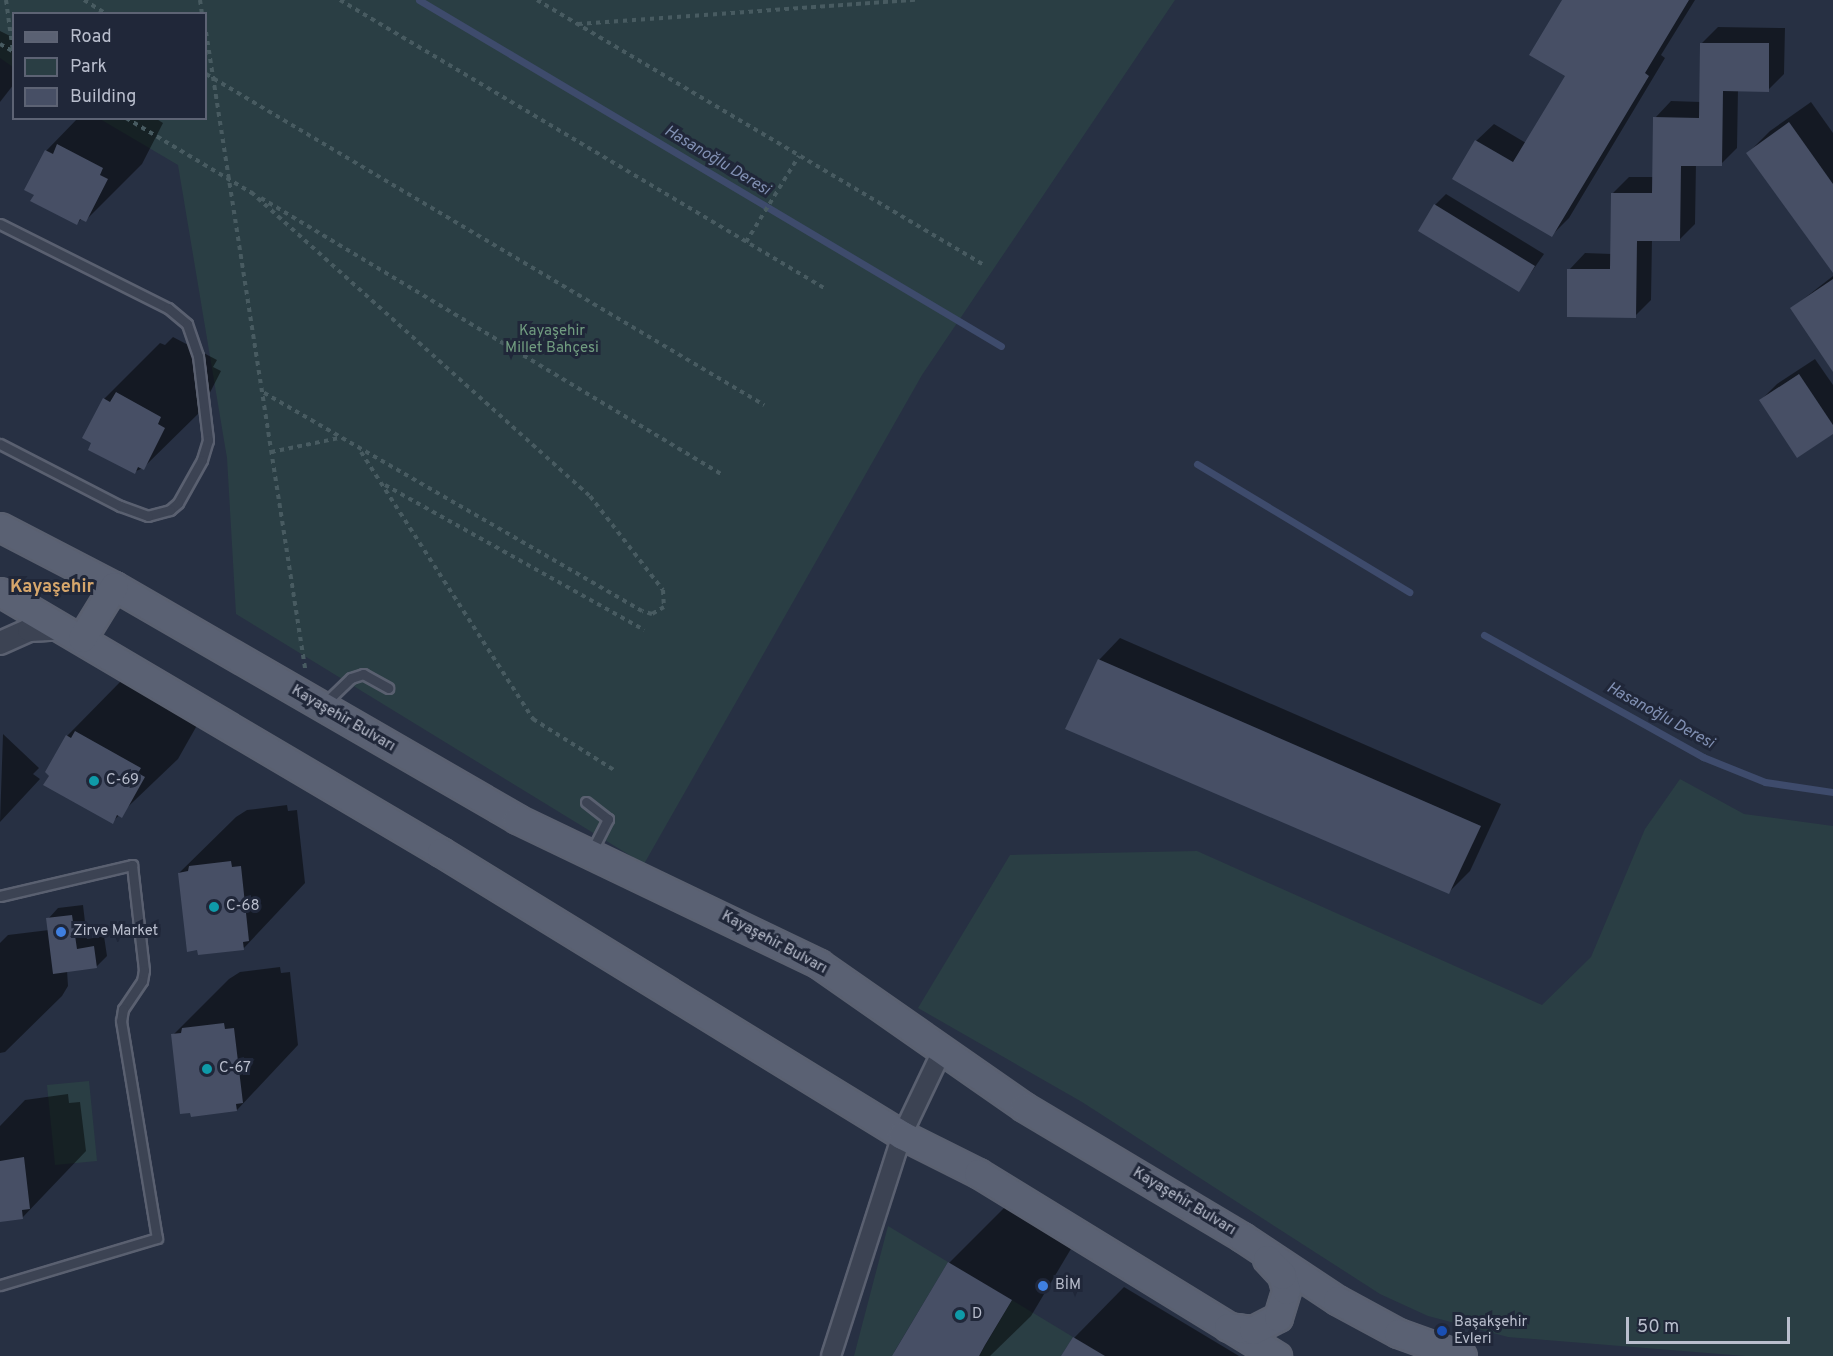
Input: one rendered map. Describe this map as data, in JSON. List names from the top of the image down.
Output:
{
  "streets": {
    "main road": ["Kayaşehir Bulvarı"]
  },
  "districts": ["Kayaşehir"],
  "water": ["Hasanoğlu Deresi"],
  "parks": ["Kayaşehir Millet Bahçesi"],
  "places": [
    "C-69",
    "C-68",
    "Zirve Market",
    "C-67",
    "BİM",
    "D",
    "Başakşehir Evleri"
  ],
  "legend": ["Road", "Park", "Building"],
  "scale_bar": "50 m"
}
